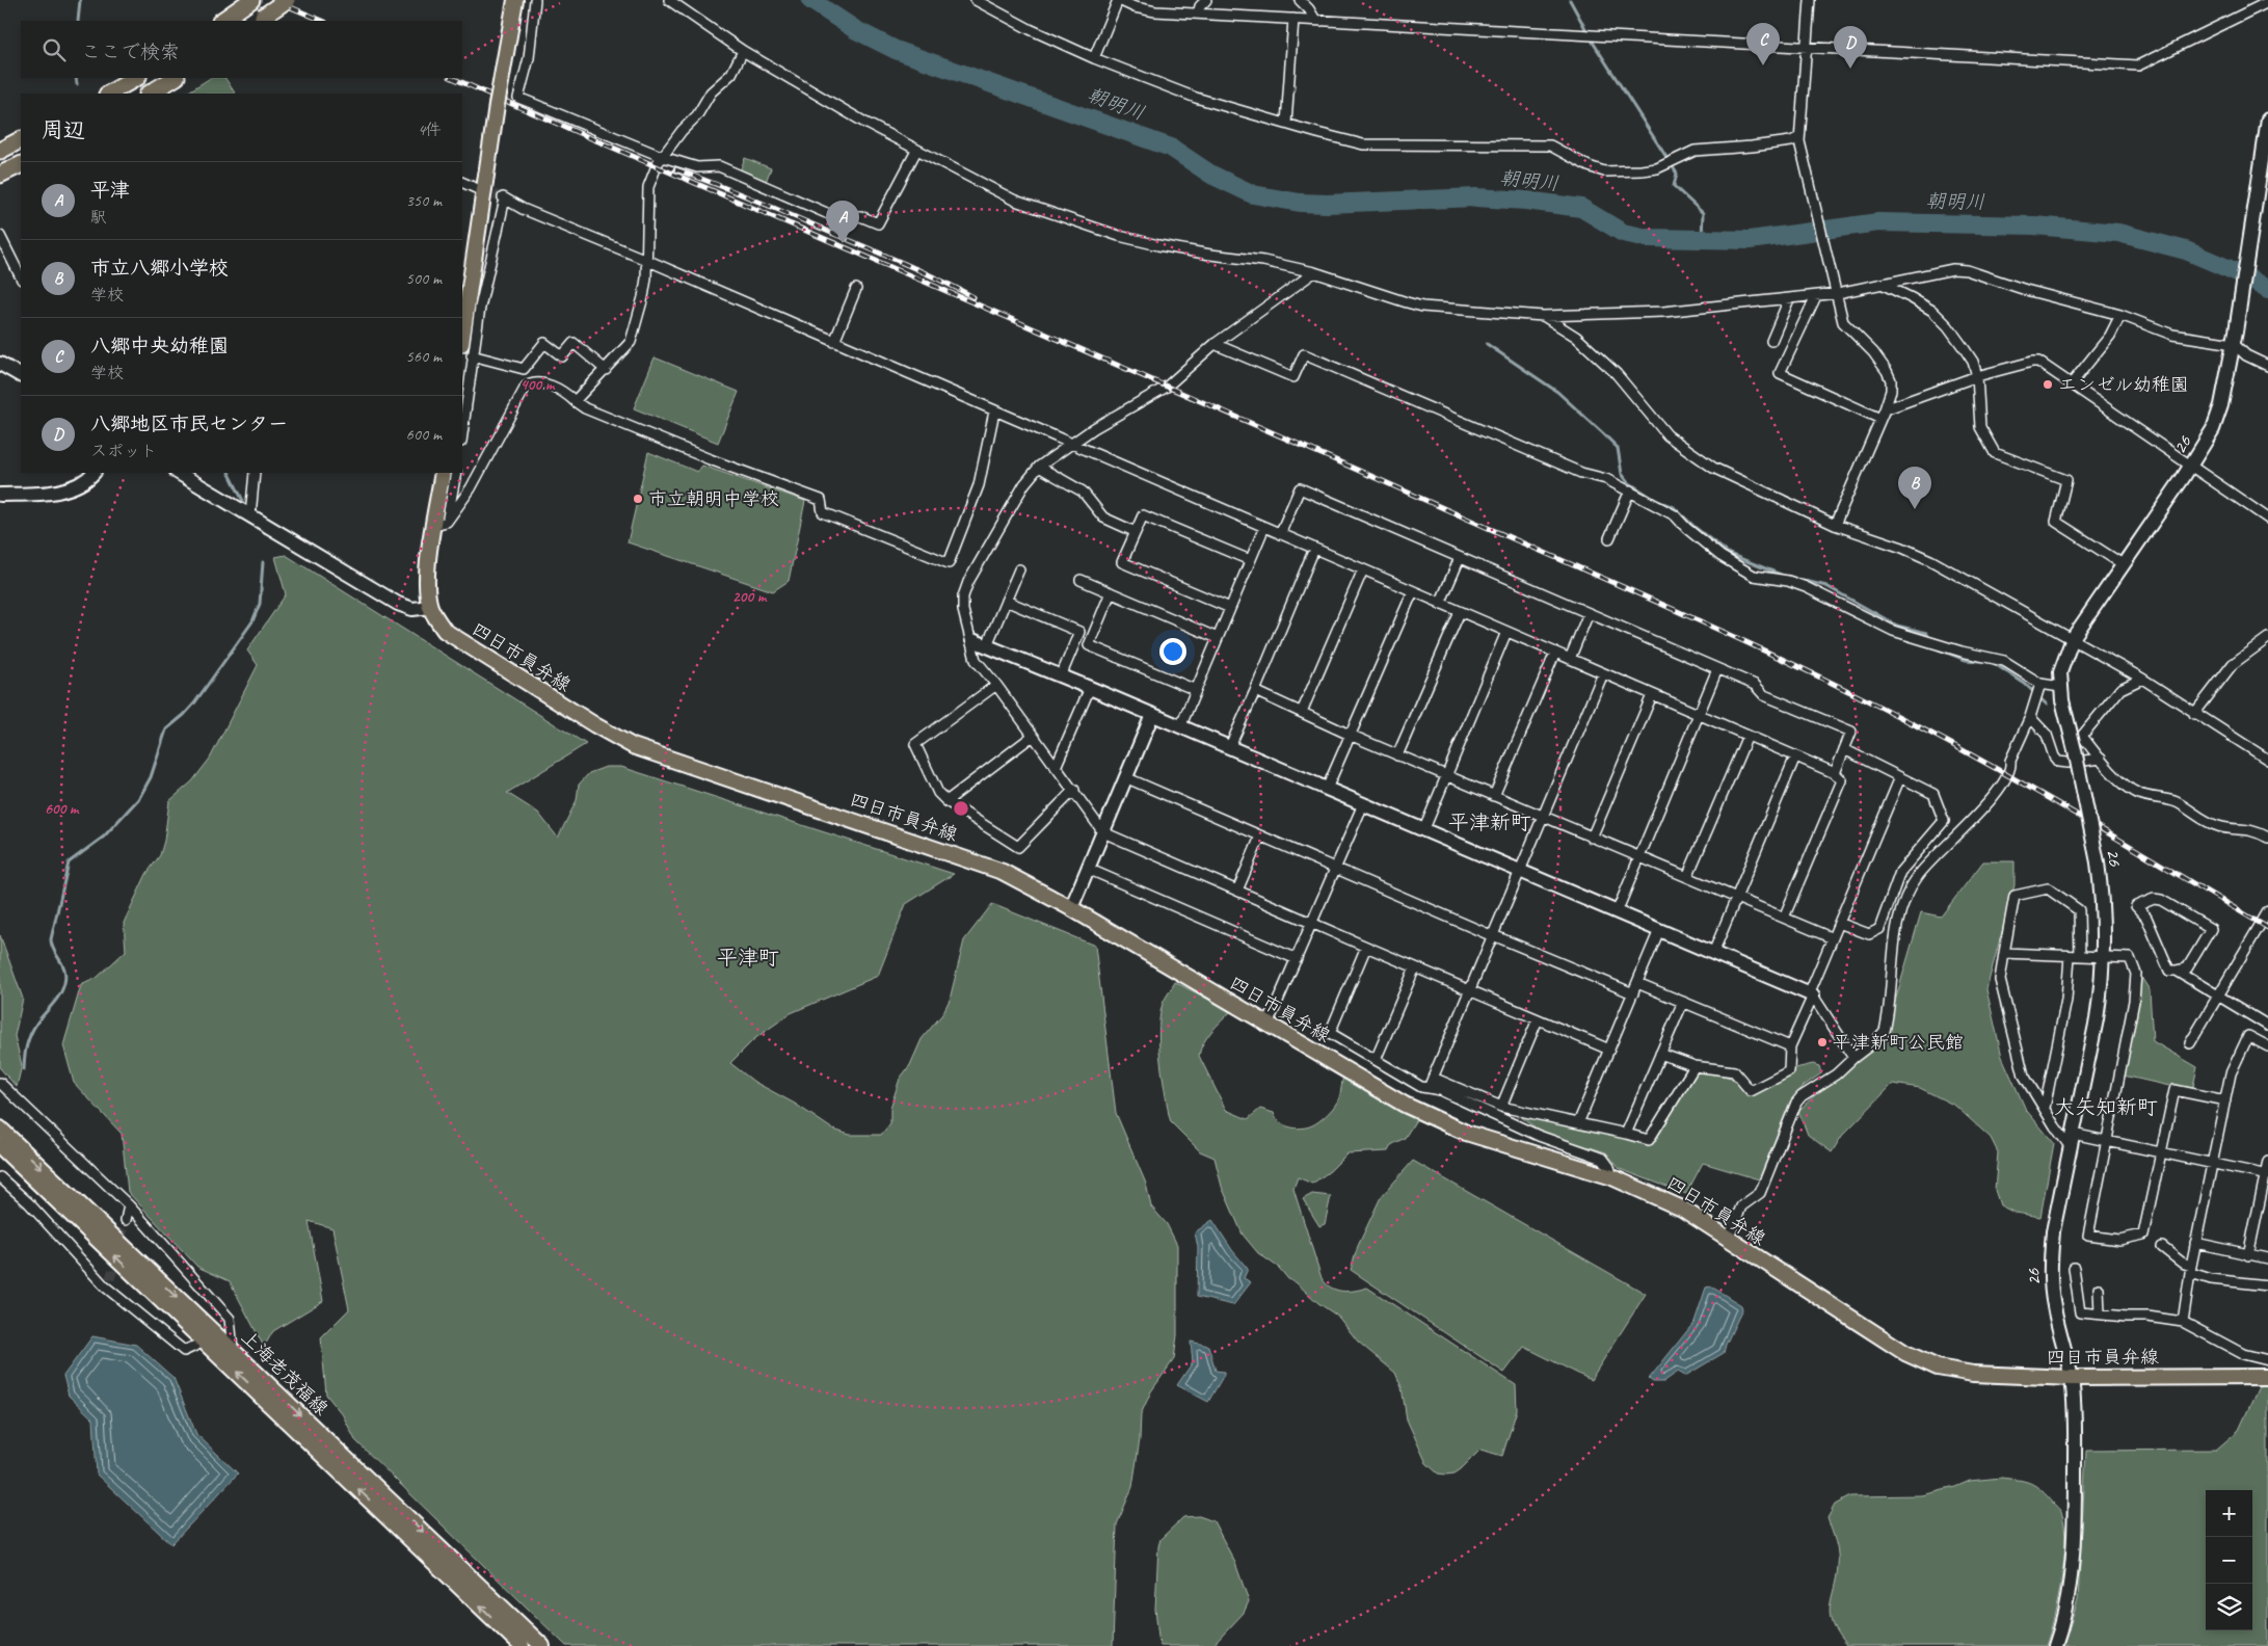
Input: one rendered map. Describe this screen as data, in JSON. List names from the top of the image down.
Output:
{
  "streets": {
    "main road": ["四日市員弁線", "上海老茂福線"],
    "street": ["26"]
  },
  "crossings": [
    ["26", "四日市員弁線"]
  ],
  "districts": ["平津新町", "平津町", "大矢知新町"],
  "water": ["朝明川"],
  "places": ["エンゼル幼稚園", "市立朝明中学校", "平津新町公民館"],
  "page": {
    "search": "ここで検索",
    "pins": [
      "C",
      "D",
      "A",
      "B"
    ],
    "heading": ["周辺", "4件"],
    "list": [
      {
        "mark": "A",
        "name": "平津",
        "note": "駅",
        "value": "350 m"
      },
      {
        "mark": "B",
        "name": "市立八郷小学校",
        "note": "学校",
        "value": "500 m"
      },
      {
        "mark": "C",
        "name": "八郷中央幼稚園",
        "note": "学校",
        "value": "560 m"
      },
      {
        "mark": "D",
        "name": "八郷地区市民センター",
        "note": "スポット",
        "value": "600 m"
      }
    ],
    "map_buttons": ["+", "−"]
  },
  "rings": ["400 m", "200 m", "600 m"]
}
